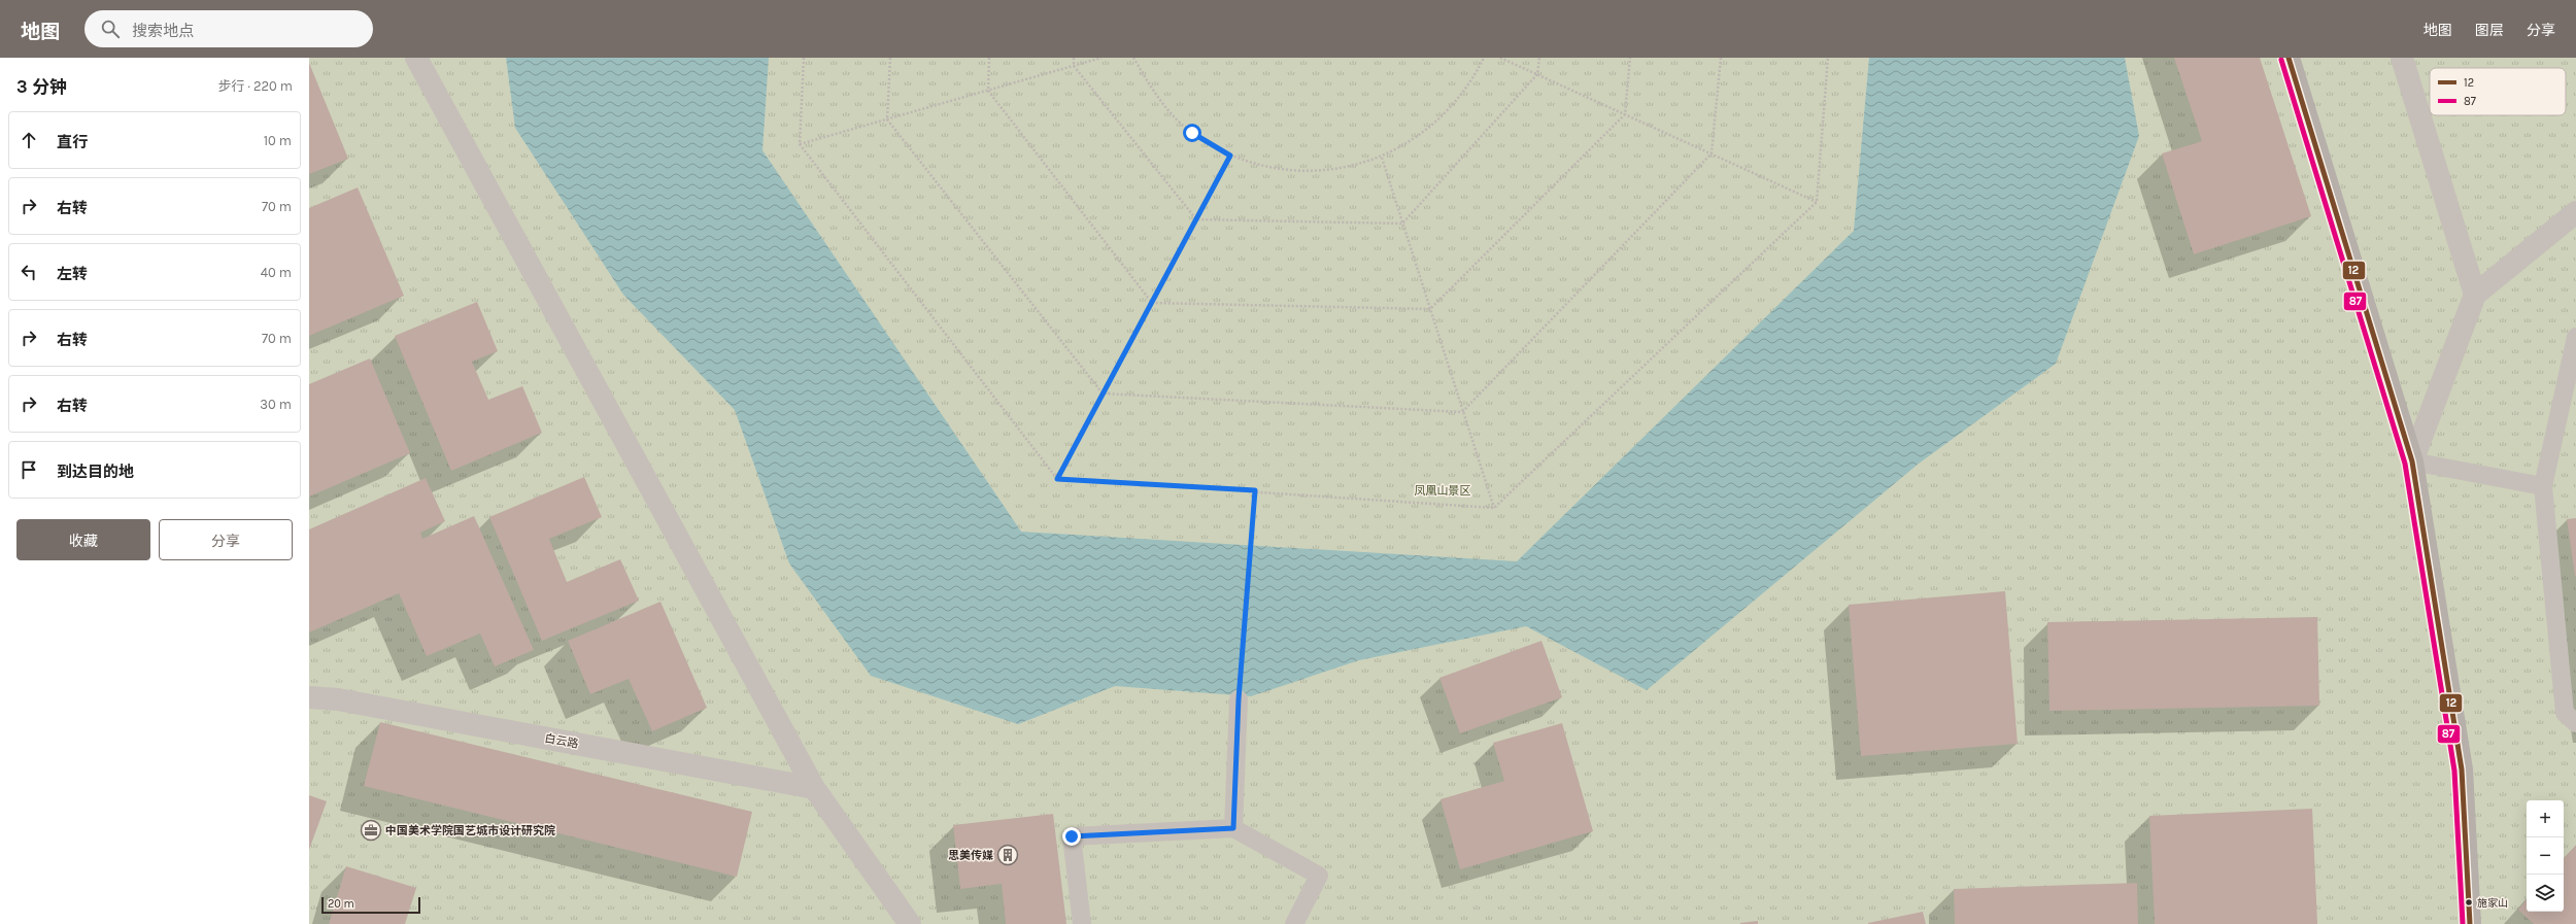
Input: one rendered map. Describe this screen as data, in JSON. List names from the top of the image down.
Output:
{
  "streets": {
    "street": ["白云路"]
  },
  "parks": ["凤凰山景区"],
  "places": {
    "office": ["中国美术学院国艺城市设计研究院"],
    "building": ["思美传媒"],
    "other": ["施家山"]
  },
  "lines": ["transit line 12", "transit line 87"],
  "legend": ["12", "87"],
  "scale_bar": "20 m",
  "page": {
    "header": "地图",
    "search": "搜索地点",
    "nav": ["地图", "图层", "分享"],
    "heading": ["3 分钟", "步行 · 220 m"],
    "list": [
      ["直行", "10 m"],
      ["右转", "70 m"],
      ["左转", "40 m"],
      ["右转", "70 m"],
      ["右转", "30 m"],
      "到达目的地"
    ],
    "buttons": ["收藏", "分享"],
    "map_buttons": ["+", "−"],
    "scale": "20 m"
  }
}
